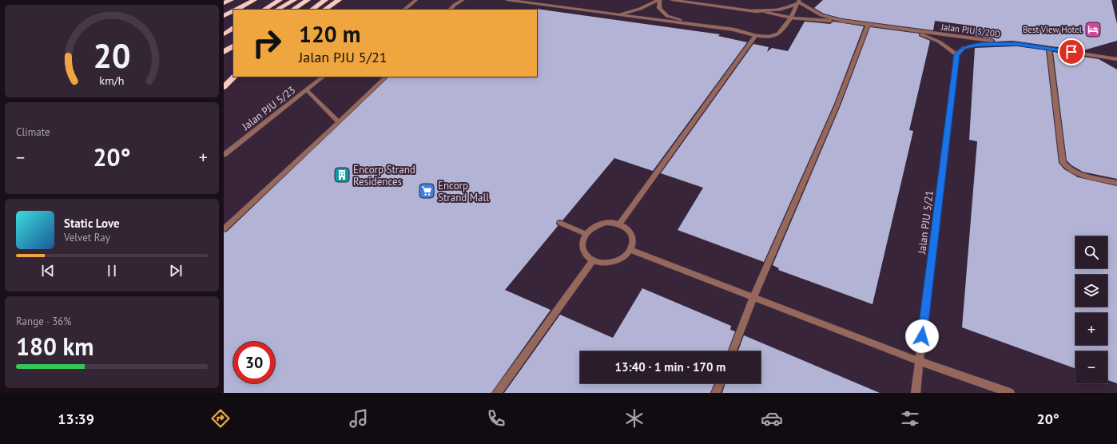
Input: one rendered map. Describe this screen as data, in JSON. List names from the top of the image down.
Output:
{
  "streets": {
    "street": ["Jalan PJU 5/20D", "Jalan PJU 5/23", "Jalan PJU 5/21"]
  },
  "places": {
    "hotel": ["Best View Hotel"],
    "building": ["Encorp Strand Residences"],
    "supermarket": ["Encorp Strand Mall"]
  },
  "page": {
    "turn": ["120 m", "Jalan PJU 5/21"],
    "tile": [
      "Climate",
      ["Range · 36%", "180 km"]
    ],
    "heat": ["−", "20°", "+"],
    "song": ["Static Love", "Velvet Ray"],
    "map_buttons": ["+", "−"],
    "limit": "30",
    "trip": "13:40 · 1 min · 170 m",
    "tabs": ["13:39", "20°"],
    "gauge": ["20", "km/h"]
  }
}
